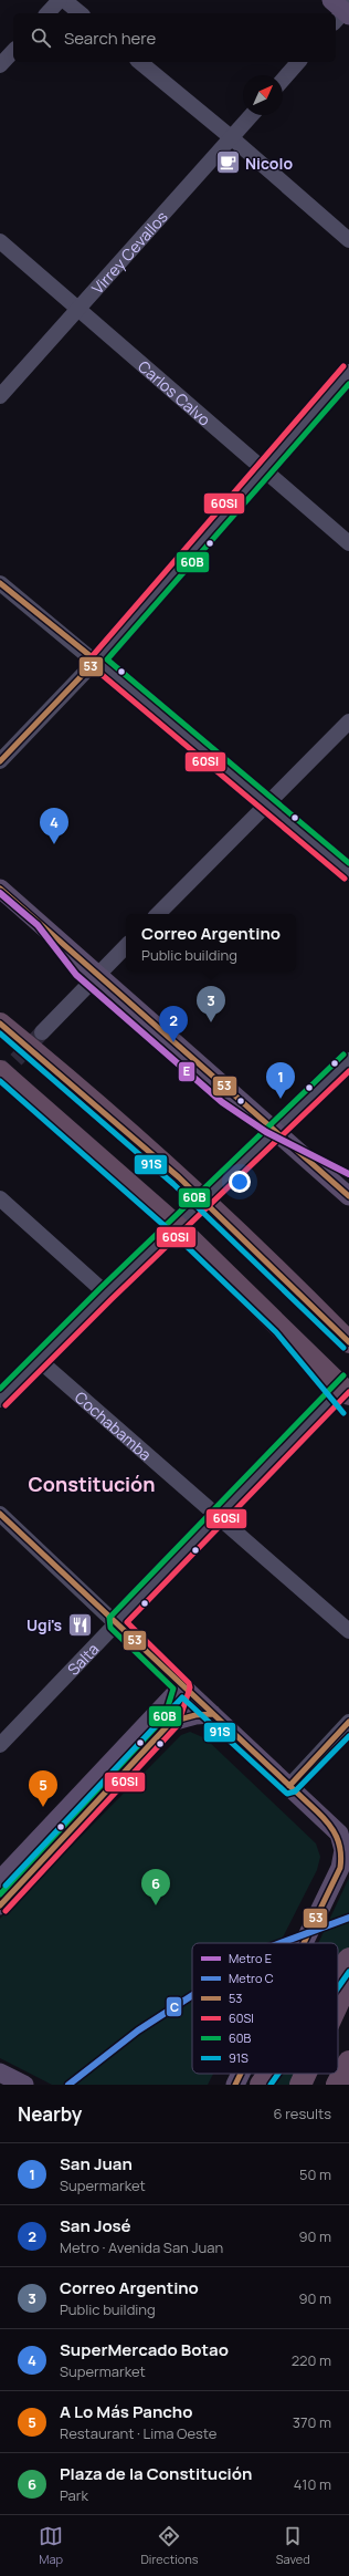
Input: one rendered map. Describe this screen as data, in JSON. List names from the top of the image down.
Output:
{
  "streets": {
    "street": [
      "Virrey Cevallos",
      "Carlos Calvo",
      "Cochabamba",
      "Salta"
    ]
  },
  "crossings": [
    ["Virrey Cevallos", "Carlos Calvo"],
    ["Cochabamba", "Salta"]
  ],
  "districts": ["Constitución"],
  "places": {
    "cafe": ["Nicolo"],
    "restaurant": ["Ugi's"]
  },
  "lines": [
    "transit line 60SI",
    "transit line 60B",
    "transit line 53",
    "metro line E",
    "transit line 91S",
    "metro line C"
  ],
  "legend": [
    "Metro E",
    "Metro C",
    "53",
    "60SI",
    "60B",
    "91S"
  ],
  "north": "top right",
  "page": {
    "search": "Search here",
    "pins": [
      "4",
      "3",
      "2",
      "1",
      "5",
      "6"
    ],
    "popup": ["Correo Argentino", "Public building"],
    "heading": ["Nearby", "6 results"],
    "list": [
      {
        "mark": "1",
        "name": "San Juan",
        "note": "Supermarket",
        "value": "50 m"
      },
      {
        "mark": "2",
        "name": "San José",
        "note": "Metro · Avenida San Juan",
        "value": "90 m"
      },
      {
        "mark": "3",
        "name": "Correo Argentino",
        "note": "Public building",
        "value": "90 m"
      },
      {
        "mark": "4",
        "name": "SuperMercado Botao",
        "note": "Supermarket",
        "value": "220 m"
      },
      {
        "mark": "5",
        "name": "A Lo Más Pancho",
        "note": "Restaurant · Lima Oeste",
        "value": "370 m"
      },
      {
        "mark": "6",
        "name": "Plaza de la Constitución",
        "note": "Park",
        "value": "410 m"
      }
    ],
    "nav": ["Map", "Directions", "Saved"]
  }
}
